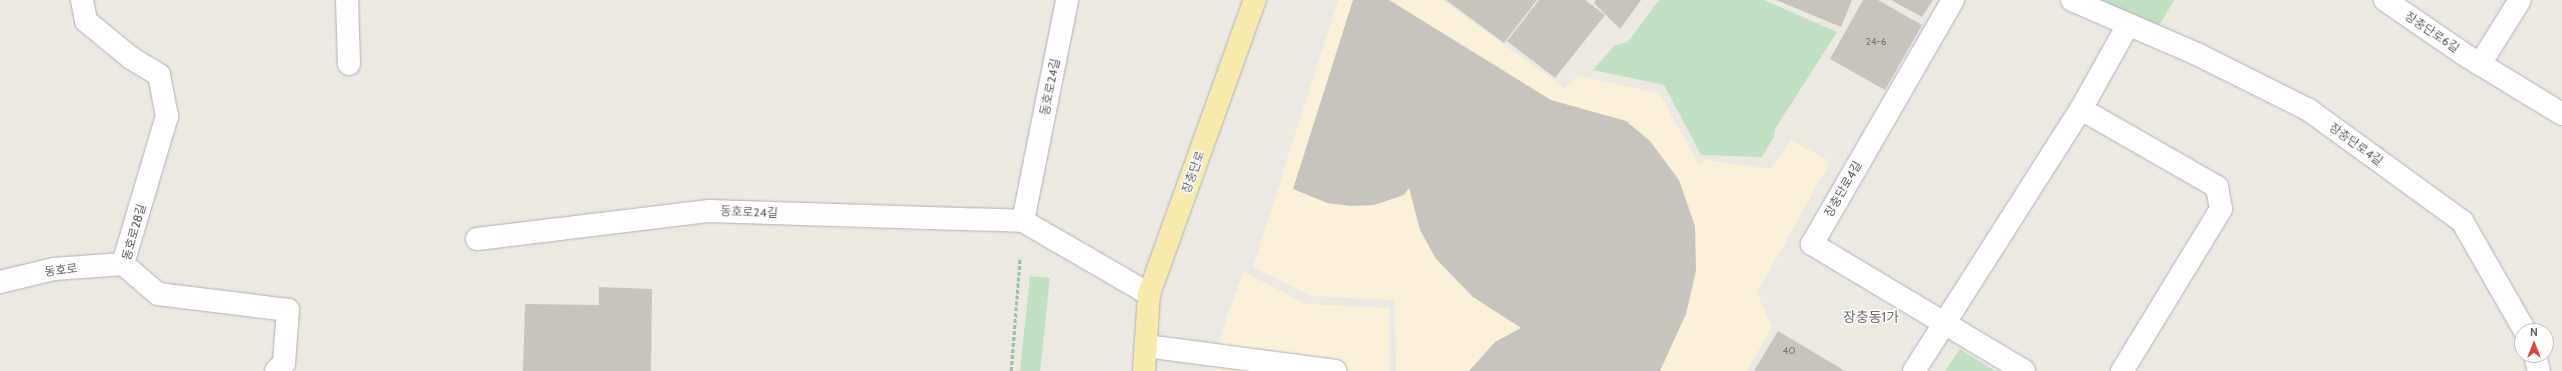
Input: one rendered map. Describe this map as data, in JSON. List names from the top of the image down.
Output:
{
  "streets": {
    "main road": ["장충단로"],
    "street": [
      "장충단로6길",
      "동호로24길",
      "장충단로4길",
      "동호로28길",
      "동호로"
    ]
  },
  "crossings": [
    ["동호로24길", "장충단로"],
    ["동호로28길", "동호로"]
  ],
  "districts": ["장충동1가"],
  "house_numbers": ["24-6", "40"],
  "north": "top"
}
